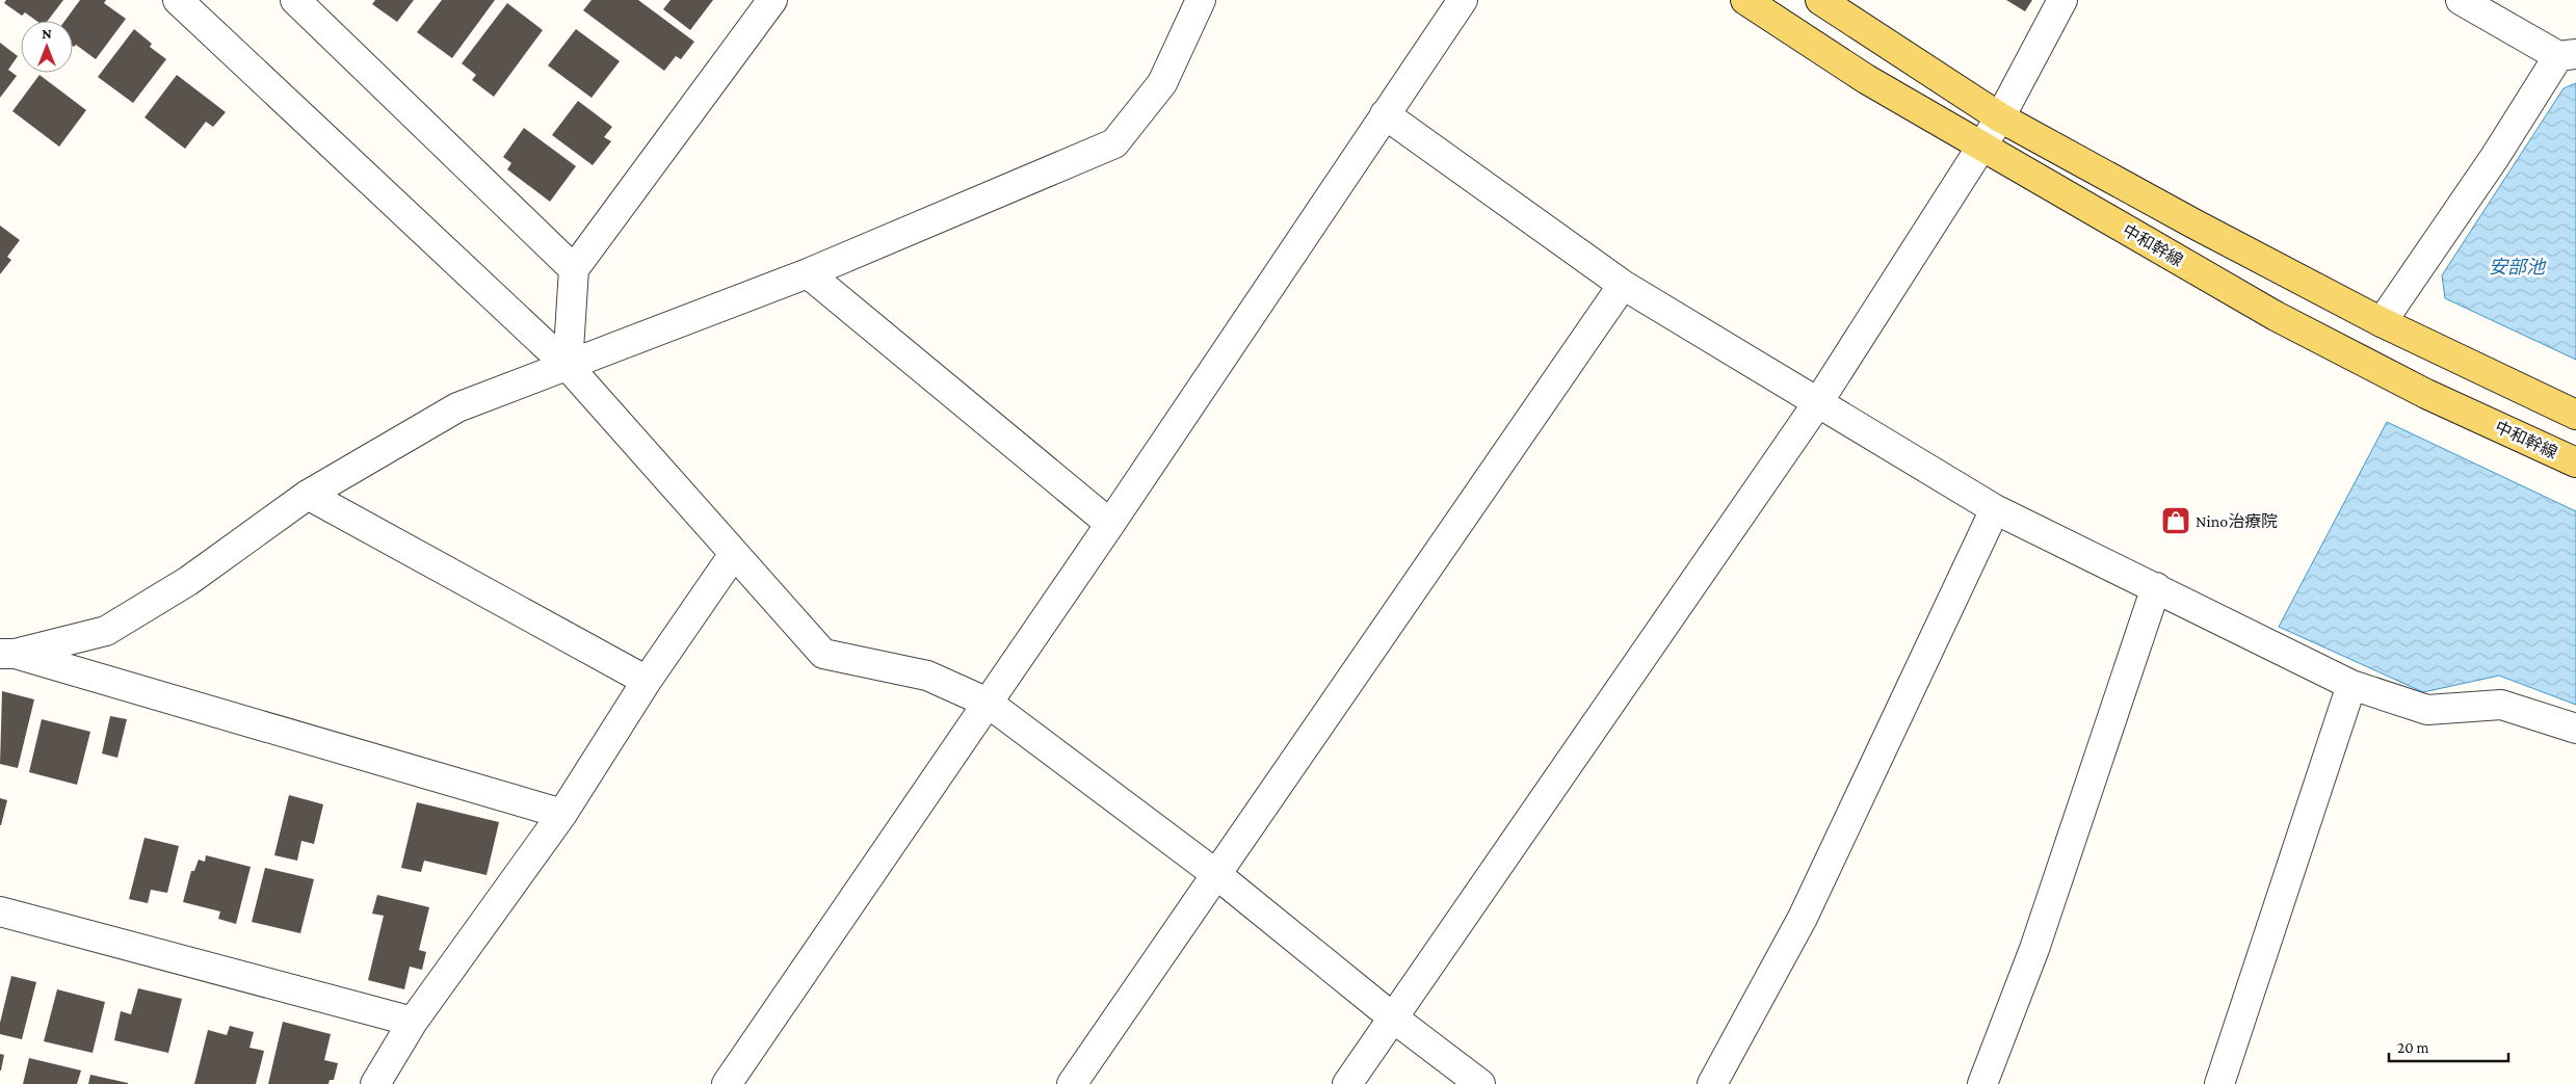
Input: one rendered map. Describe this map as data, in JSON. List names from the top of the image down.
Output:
{
  "streets": {
    "main road": ["中和幹線"]
  },
  "water": ["安部池"],
  "places": {
    "shop": ["Nino治療院"]
  },
  "scale_bar": "20 m",
  "north": "top"
}
